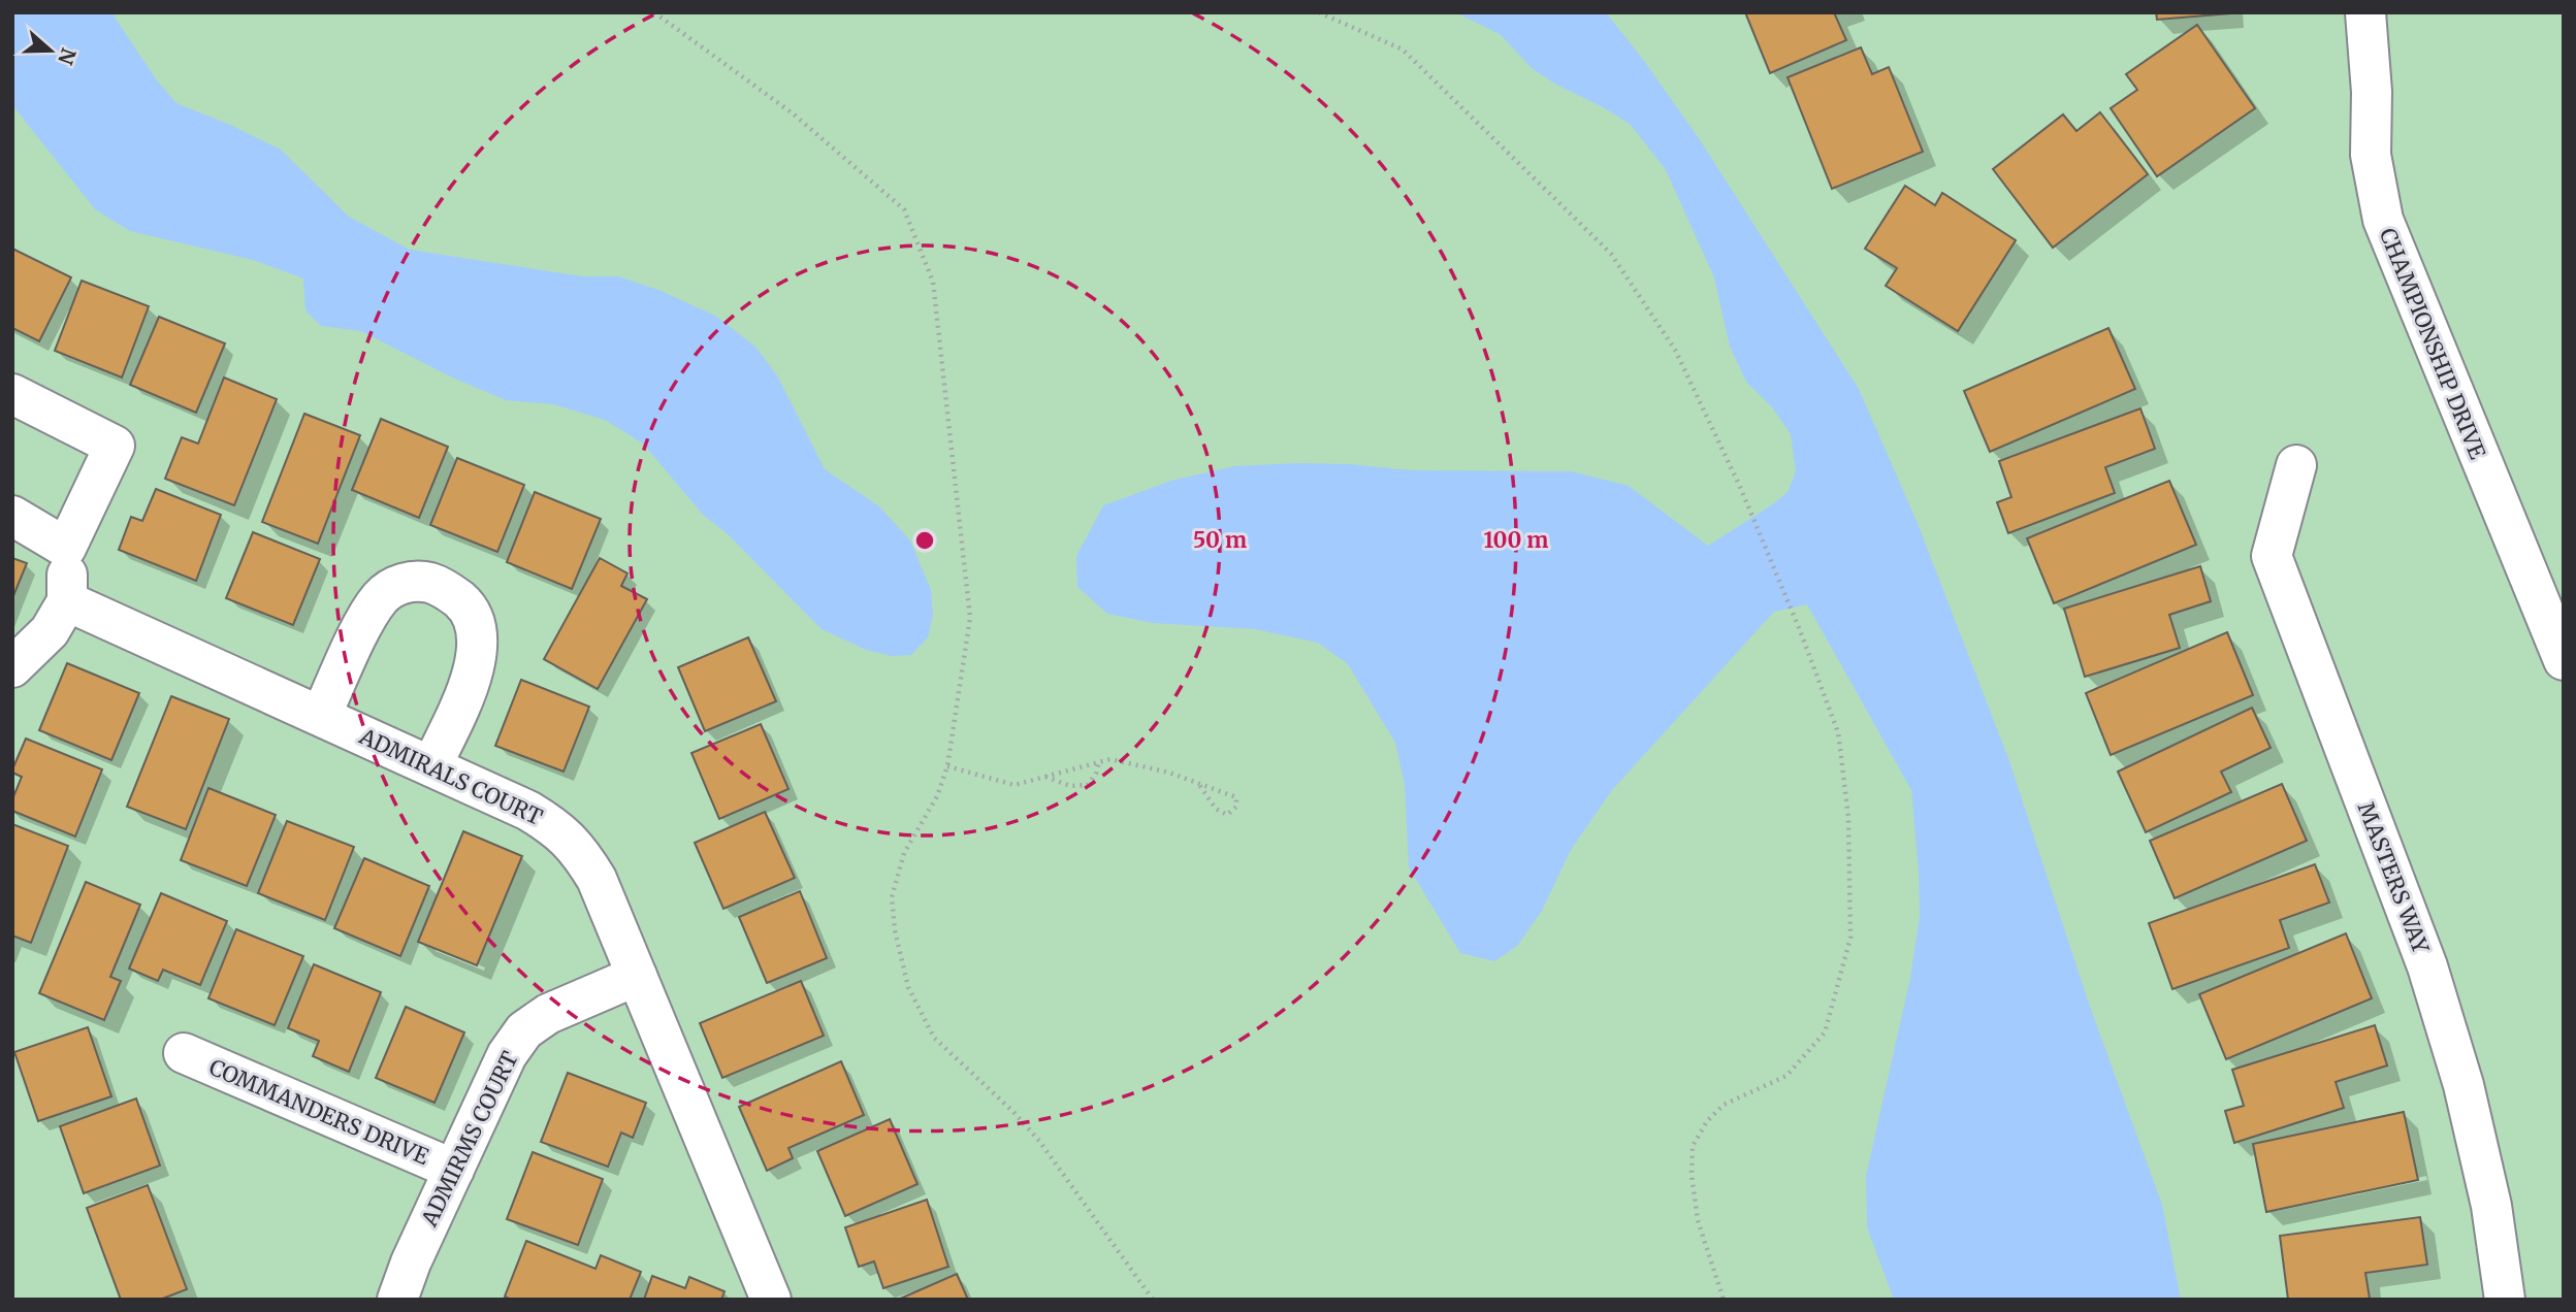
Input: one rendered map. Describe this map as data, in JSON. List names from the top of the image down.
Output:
{
  "streets": {
    "street": [
      "CHAMPIONSHIP DRIVE",
      "ADMIRALS COURT",
      "MASTERS WAY",
      "COMMANDERS DRIVE",
      "ADMIRMS COURT"
    ]
  },
  "crossings": [
    ["ADMIRALS COURT", "ADMIRMS COURT"],
    ["COMMANDERS DRIVE", "ADMIRMS COURT"]
  ],
  "north": "right",
  "rings": ["50 m", "100 m"]
}
